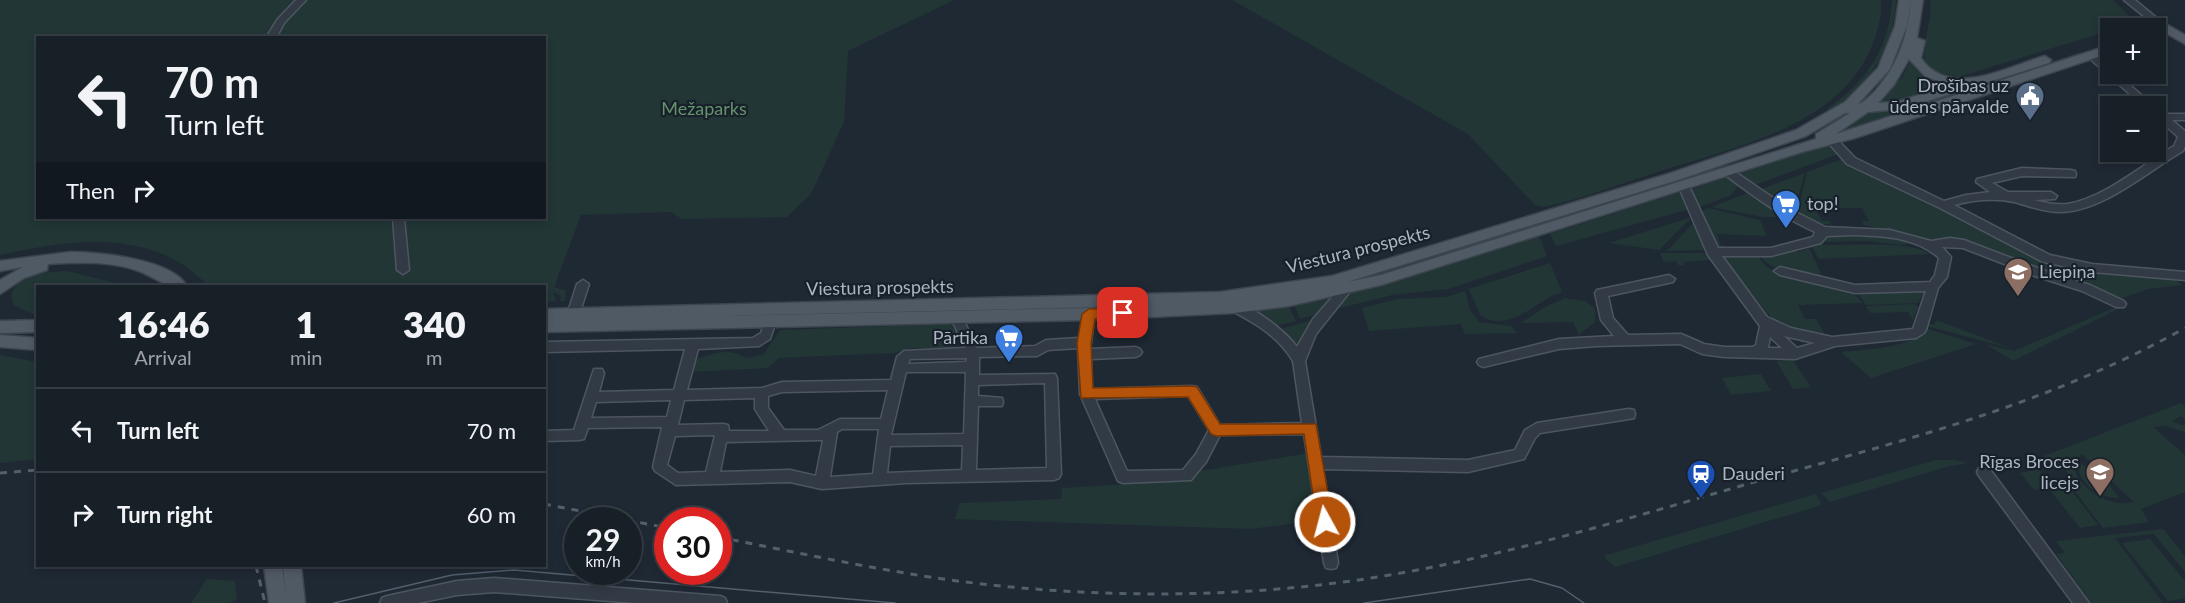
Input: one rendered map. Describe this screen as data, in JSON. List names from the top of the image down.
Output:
{
  "streets": {
    "main road": ["Viestura prospekts"]
  },
  "parks": ["Mežaparks"],
  "places": {
    "public building": ["Drošības uz ūdens pārvalde"],
    "supermarket": ["top!", "Pārtika"],
    "school or university": ["Liepiņa", "Rīgas Broces licejs"],
    "station": ["Dauderi"]
  },
  "page": {
    "map_buttons": ["+", "−"],
    "turn": ["70 m", "Turn left"],
    "then": "Then",
    "eta": [
      "16:46",
      "Arrival",
      "1",
      "min",
      "340",
      "m"
    ],
    "list": [
      {
        "name": "Turn left",
        "value": "70 m"
      },
      {
        "name": "Turn right",
        "value": "60 m"
      }
    ],
    "speed": "29 km/h",
    "limit": "30"
  }
}
